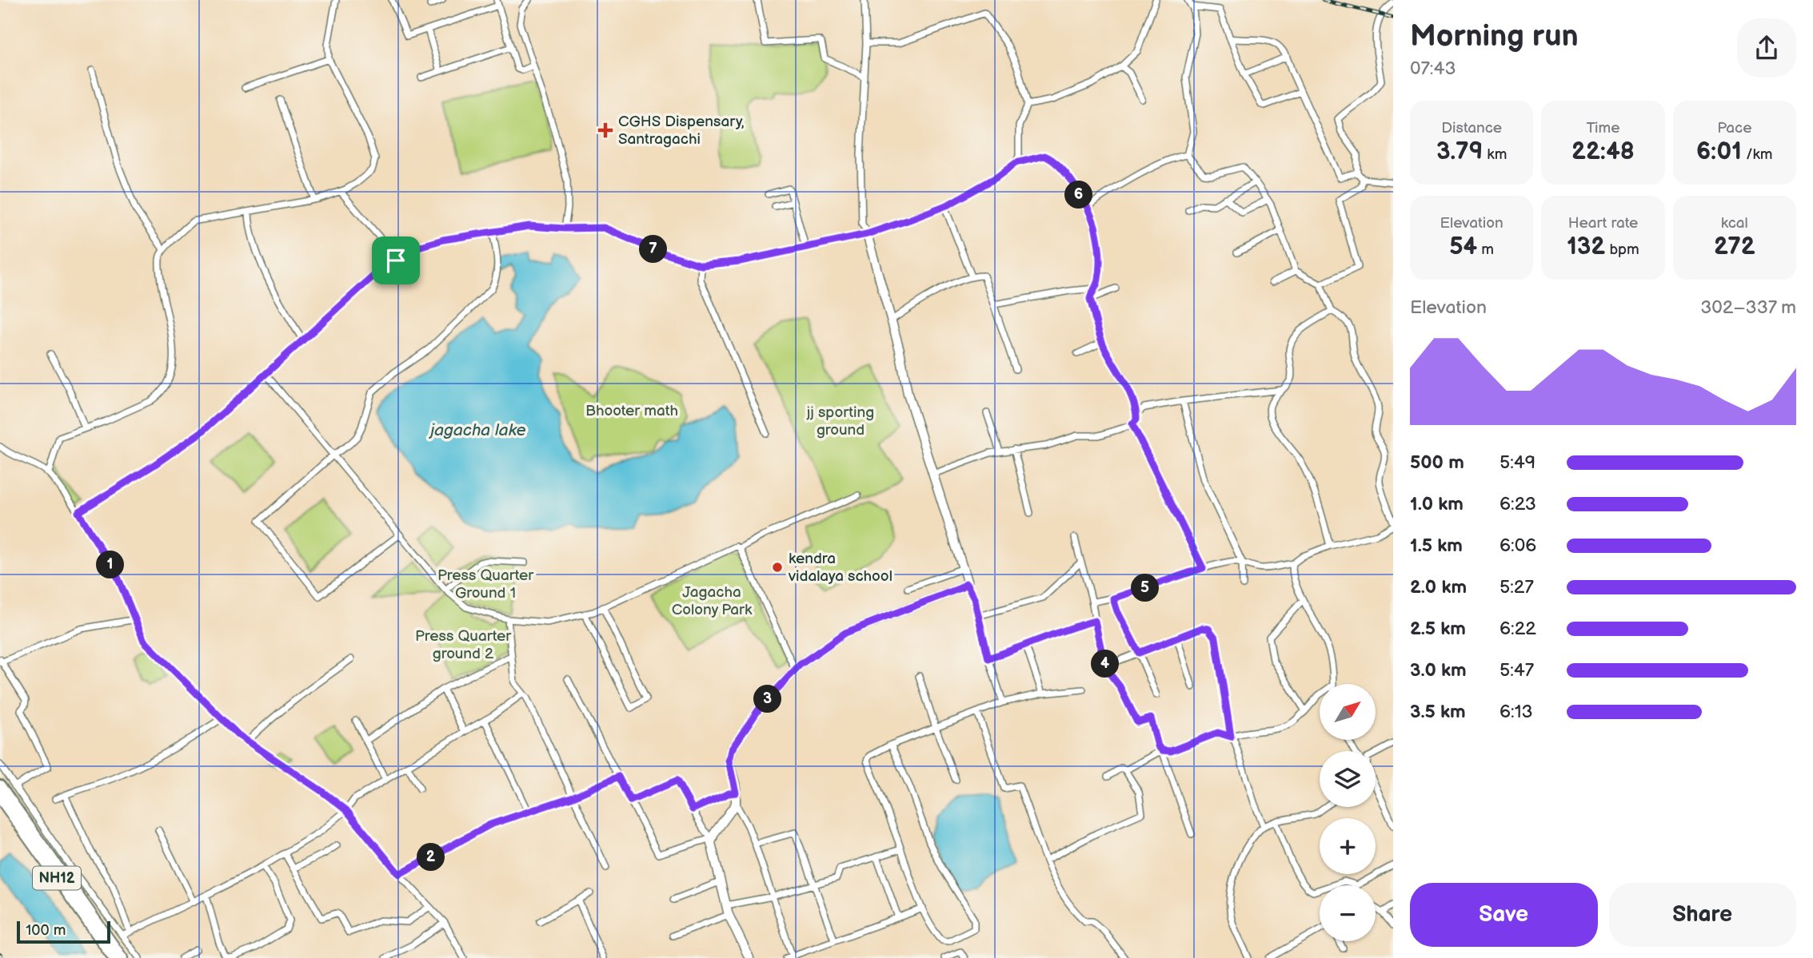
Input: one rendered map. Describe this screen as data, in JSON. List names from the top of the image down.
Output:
{
  "streets": {
    "highway": ["NH12"]
  },
  "water": ["jagacha lake"],
  "parks": [
    "Bhooter math",
    "jj sporting ground",
    "Press Quarter Ground 1",
    "Jagacha Colony Park",
    "Press Quarter ground 2"
  ],
  "places": {
    "health": ["CGHS Dispensary, Santragachi"],
    "other": ["kendra vidalaya school"]
  },
  "scale_bar": "100 m",
  "north": "top right",
  "page": {
    "heading": ["Morning run", "07:43"],
    "stats": [
      ["Distance", "3.79 km"],
      ["Time", "22:48"],
      ["Pace", "6:01 /km"],
      ["Elevation", "54 m"],
      ["Heart rate", "132 bpm"],
      ["kcal", "272"]
    ],
    "pins": [
      "6",
      "7",
      "1",
      "5",
      "4",
      "3",
      "2"
    ],
    "chart": ["Elevation", "302–337 m"],
    "list": [
      {
        "name": "500 m",
        "note": "5:49"
      },
      {
        "name": "1.0 km",
        "note": "6:23"
      },
      {
        "name": "1.5 km",
        "note": "6:06"
      },
      {
        "name": "2.0 km",
        "note": "5:27"
      },
      {
        "name": "2.5 km",
        "note": "6:22"
      },
      {
        "name": "3.0 km",
        "note": "5:47"
      },
      {
        "name": "3.5 km",
        "note": "6:13"
      }
    ],
    "map_buttons": ["+", "−"],
    "buttons": ["Save", "Share"],
    "scale": "100 m"
  }
}
